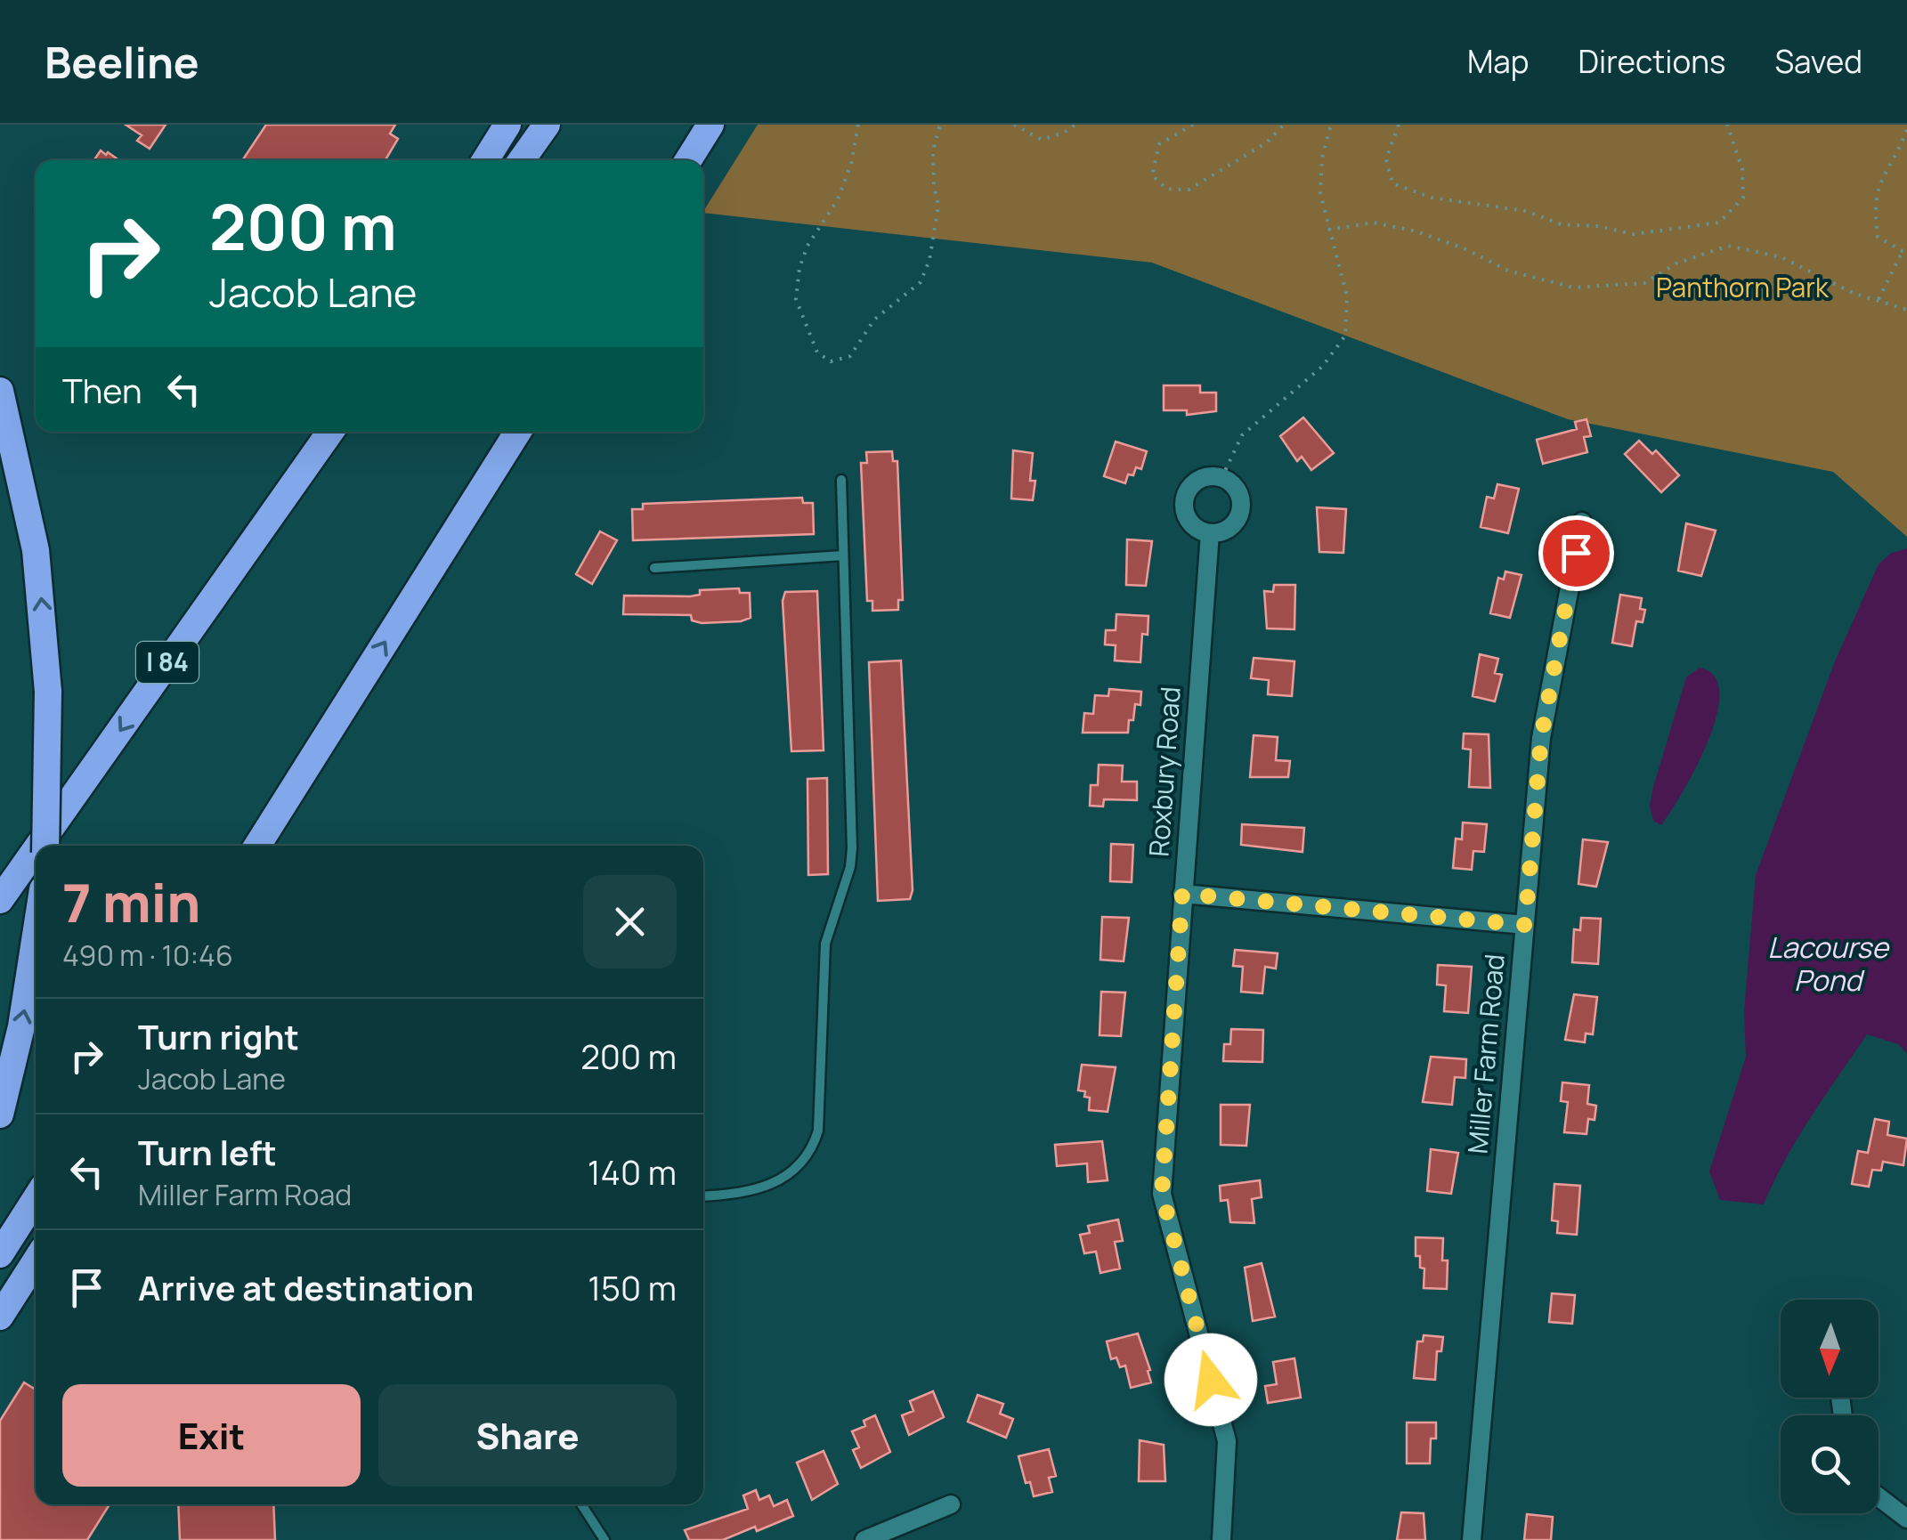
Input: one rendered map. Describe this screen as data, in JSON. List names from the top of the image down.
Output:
{
  "streets": {
    "highway": ["I 84"],
    "street": ["Roxbury Road", "Miller Farm Road"]
  },
  "water": ["Lacourse Pond"],
  "parks": ["Panthorn Park"],
  "north": "bottom",
  "page": {
    "header": "Beeline",
    "nav": ["Map", "Directions", "Saved"],
    "turn": ["200 m", "Jacob Lane"],
    "then": "Then",
    "heading": ["7 min", "490 m · 10:46"],
    "list": [
      {
        "name": "Turn right",
        "note": "Jacob Lane",
        "value": "200 m"
      },
      {
        "name": "Turn left",
        "note": "Miller Farm Road",
        "value": "140 m"
      },
      {
        "name": "Arrive at destination",
        "value": "150 m"
      }
    ],
    "buttons": ["Exit", "Share"]
  }
}
